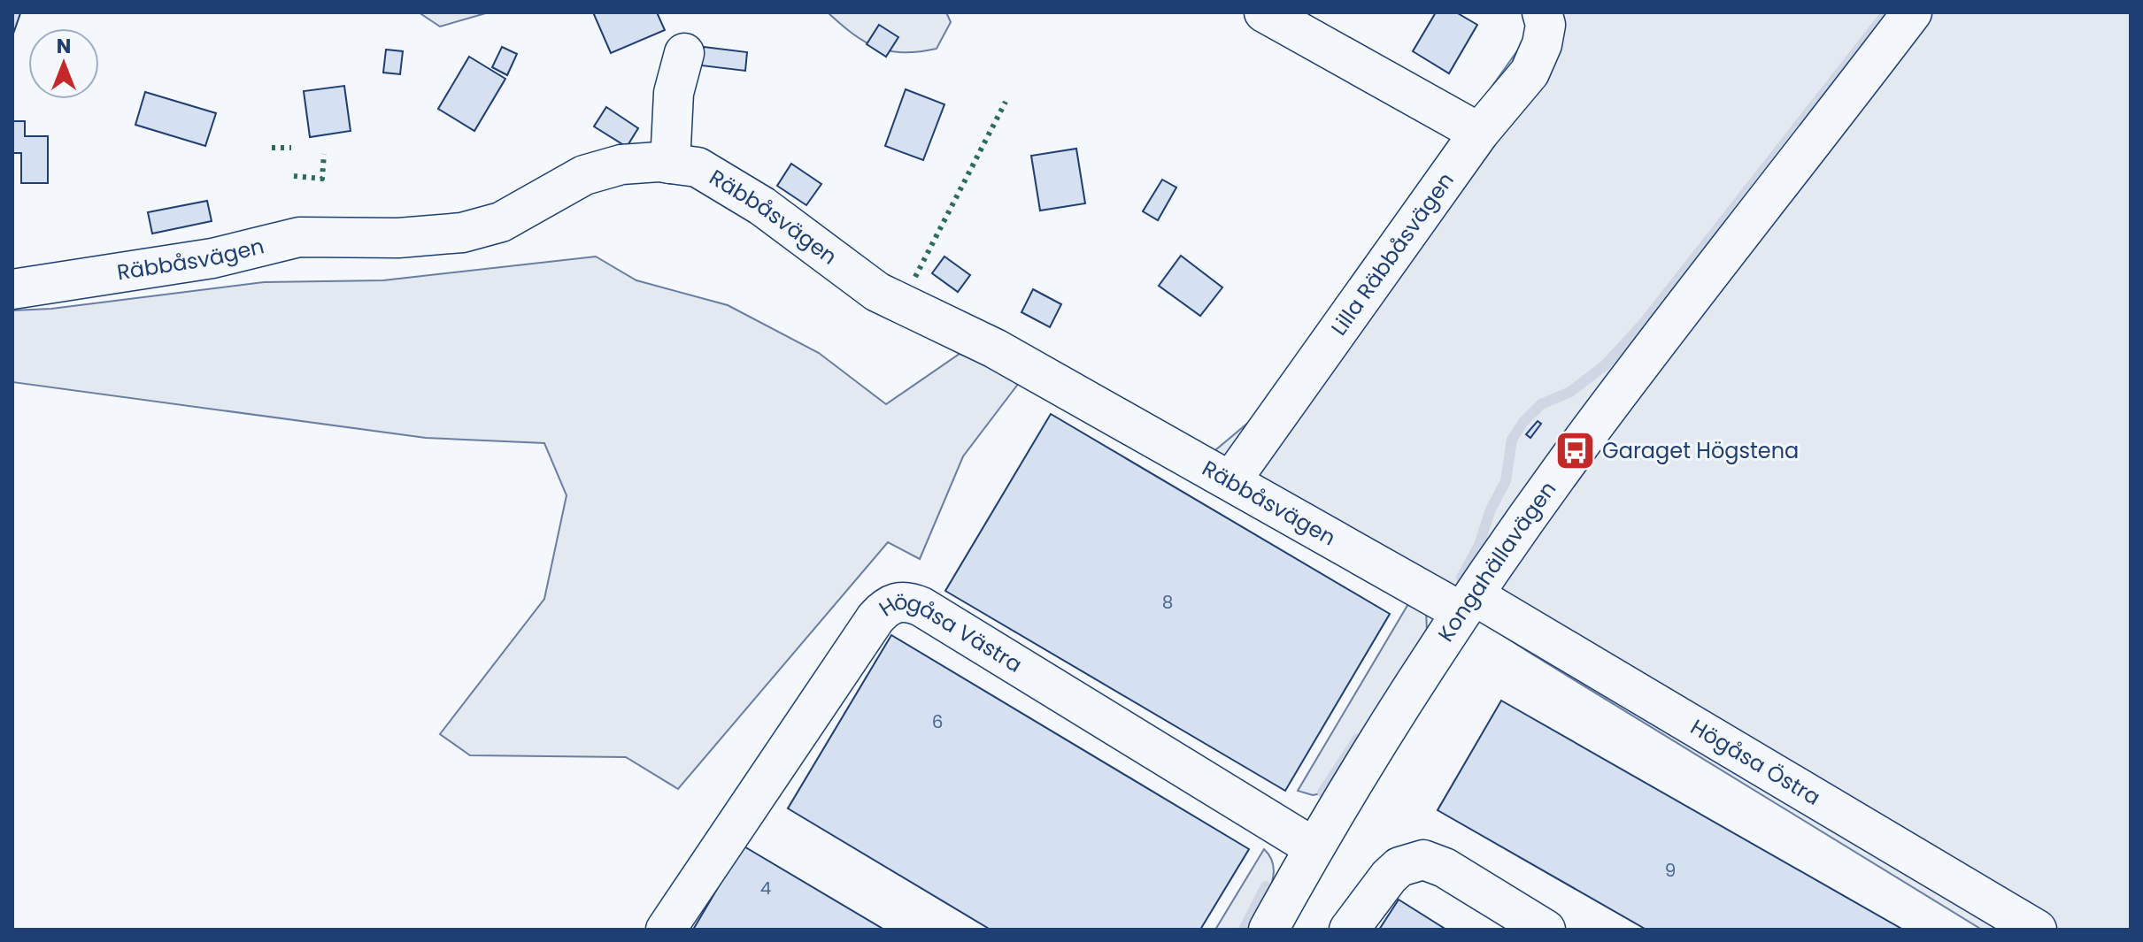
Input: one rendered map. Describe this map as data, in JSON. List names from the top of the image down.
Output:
{
  "streets": {
    "street": [
      "Räbbåsvägen",
      "Lilla Räbbåsvägen",
      "Kongahällavägen",
      "Högåsa Västra",
      "Högåsa Östra"
    ]
  },
  "crossings": [
    ["Räbbåsvägen", "Lilla Räbbåsvägen"],
    ["Räbbåsvägen", "Kongahällavägen"],
    ["Räbbåsvägen", "Högåsa Östra"],
    ["Kongahällavägen", "Högåsa Västra"],
    ["Kongahällavägen", "Högåsa Östra"]
  ],
  "places": {
    "bus stop": ["Garaget Högstena"]
  },
  "house_numbers": [
    "8",
    "6",
    "9",
    "4"
  ],
  "north": "top"
}
